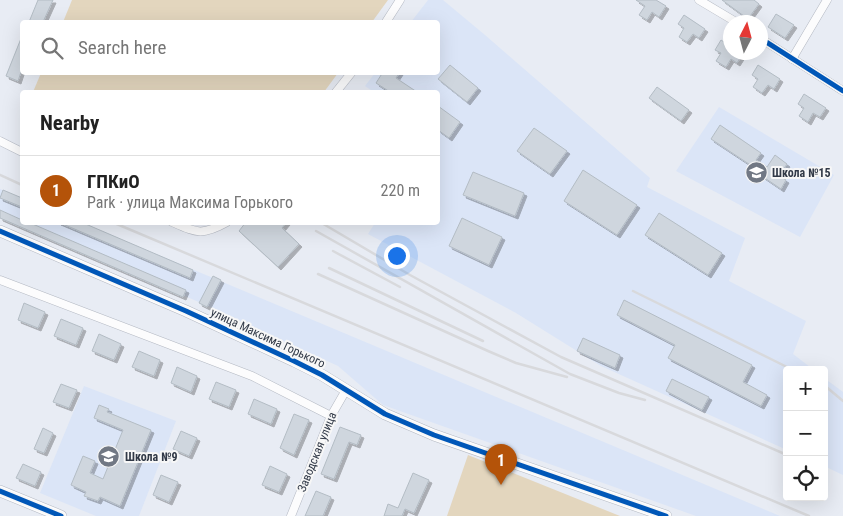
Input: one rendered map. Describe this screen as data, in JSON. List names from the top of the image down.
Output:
{
  "streets": {
    "street": ["улица Максима Горького", "Заводская улица"]
  },
  "crossings": [
    ["улица Максима Горького", "Заводская улица"]
  ],
  "places": {
    "school or university": ["Школа №15", "Школа №9"]
  },
  "north": "top",
  "page": {
    "search": "Search here",
    "heading": "Nearby",
    "list": [
      {
        "mark": "1",
        "name": "ГПКиО",
        "note": "Park · улица Максима Горького",
        "value": "220 m"
      }
    ],
    "map_buttons": ["+", "−"],
    "pins": "1"
  }
}
